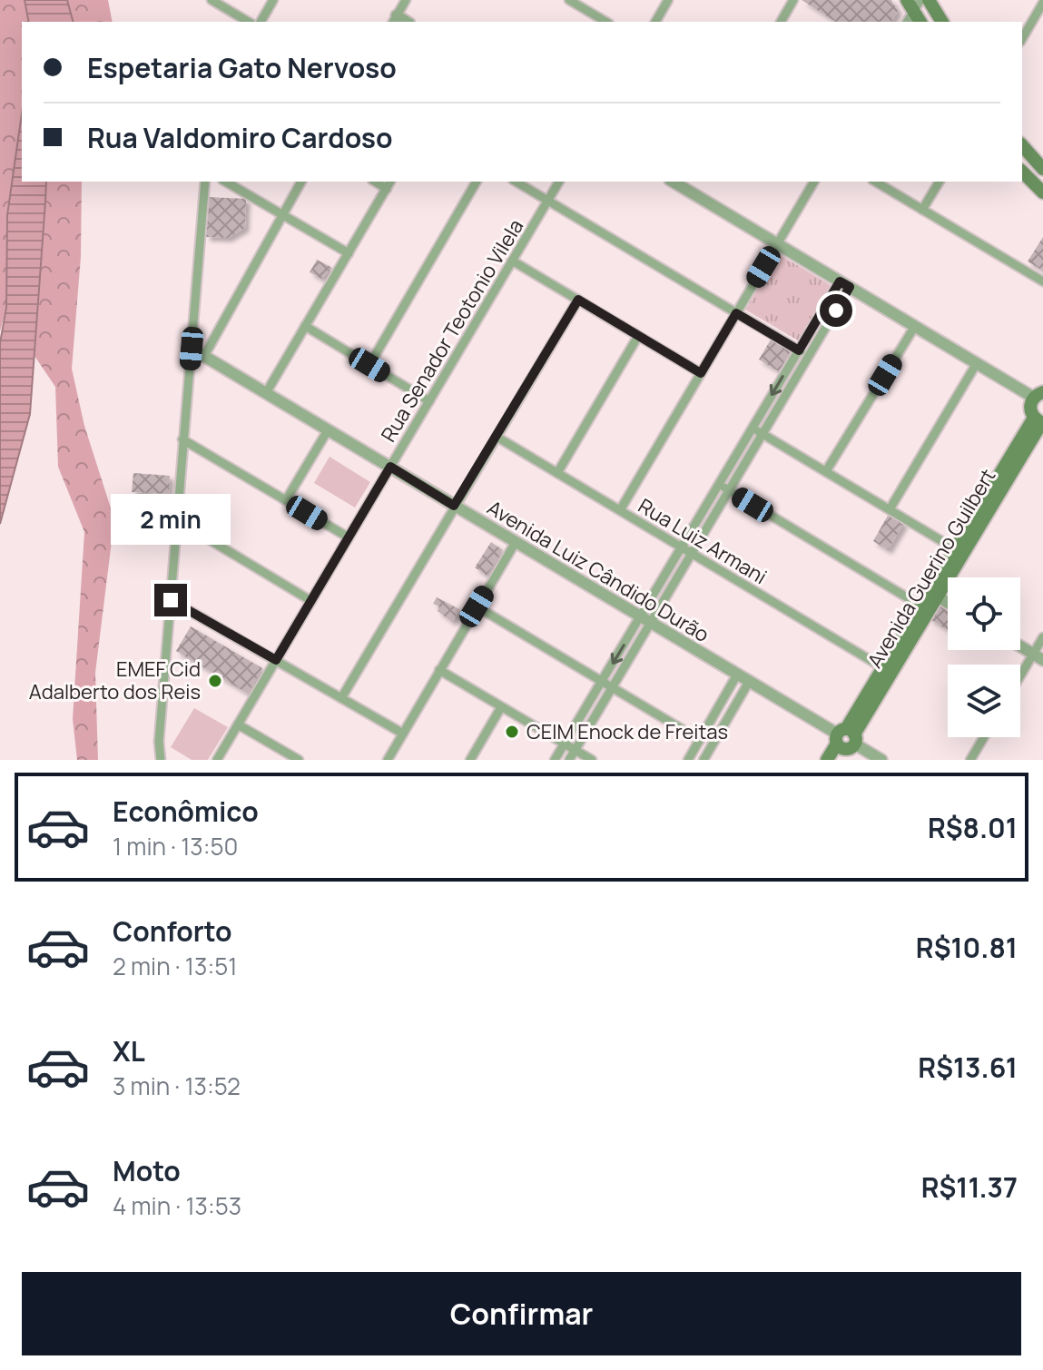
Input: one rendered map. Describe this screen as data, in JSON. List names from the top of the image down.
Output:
{
  "streets": {
    "main road": ["Avenida Guerino Guilbert"],
    "street": ["Rua Senador Teotonio Vilela", "Rua Luiz Armani", "Avenida Luiz Cândido Durão"]
  },
  "crossings": [
    ["Rua Senador Teotonio Vilela", "Avenida Luiz Cândido Durão"],
    ["Rua Luiz Armani", "Avenida Guerino Guilbert"],
    ["Avenida Guerino Guilbert", "Avenida Luiz Cândido Durão"]
  ],
  "places": ["EMEF Cid Adalberto dos Reis", "CEIM Enock de Freitas"],
  "page": {
    "banner": ["Espetaria Gato Nervoso", "Rua Valdomiro Cardoso"],
    "bubble": "2 min",
    "list": [
      {
        "name": "Econômico",
        "note": "1 min · 13:50",
        "value": "R$8.01"
      },
      {
        "name": "Conforto",
        "note": "2 min · 13:51",
        "value": "R$10.81"
      },
      {
        "name": "XL",
        "note": "3 min · 13:52",
        "value": "R$13.61"
      },
      {
        "name": "Moto",
        "note": "4 min · 13:53",
        "value": "R$11.37"
      }
    ],
    "buttons": "Confirmar"
  }
}
